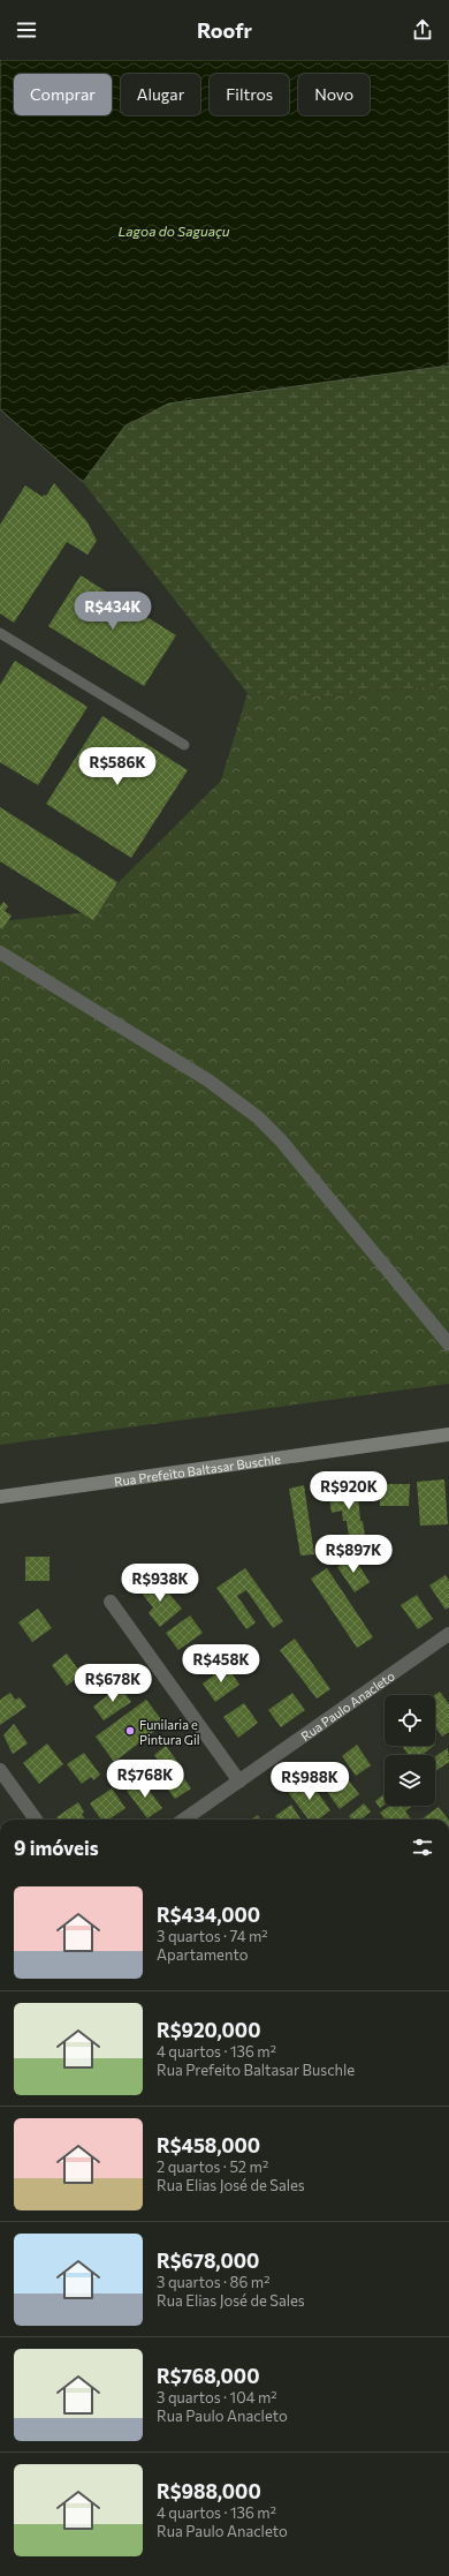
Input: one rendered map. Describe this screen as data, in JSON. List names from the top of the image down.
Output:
{
  "streets": {
    "main road": ["Rua Prefeito Baltasar Buschle"],
    "street": ["Rua Paulo Anacleto"]
  },
  "water": ["Lagoa do Saguaçu"],
  "places": ["Funilaria e Pintura Gil"],
  "page": {
    "header": "Roofr",
    "chip": [
      "Comprar",
      "Alugar",
      "Filtros",
      "Novo"
    ],
    "price": [
      "R$434K",
      "R$586K",
      "R$920K",
      "R$897K",
      "R$938K",
      "R$458K",
      "R$678K",
      "R$768K",
      "R$988K"
    ],
    "heading": "9 imóveis",
    "list": [
      {
        "name": "R$434,000",
        "note": "3 quartos · 74 m² · Apartamento"
      },
      {
        "name": "R$920,000",
        "note": "4 quartos · 136 m² · Rua Prefeito Baltasar Buschle"
      },
      {
        "name": "R$458,000",
        "note": "2 quartos · 52 m² · Rua Elias José de Sales"
      },
      {
        "name": "R$678,000",
        "note": "3 quartos · 86 m² · Rua Elias José de Sales"
      },
      {
        "name": "R$768,000",
        "note": "3 quartos · 104 m² · Rua Paulo Anacleto"
      },
      {
        "name": "R$988,000",
        "note": "4 quartos · 136 m² · Rua Paulo Anacleto"
      }
    ]
  }
}
